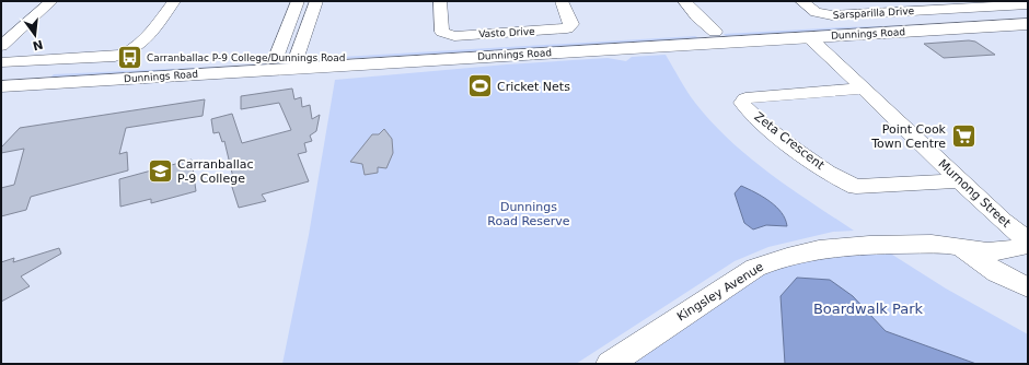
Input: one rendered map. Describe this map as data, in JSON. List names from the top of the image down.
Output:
{
  "streets": {
    "main road": ["Dunnings Road"],
    "street": [
      "Sarsparilla Drive",
      "Vasto Drive",
      "Zeta Crescent",
      "Murnong Street",
      "Kingsley Avenue"
    ]
  },
  "crossings": [
    ["Dunnings Road", "Murnong Street"],
    ["Zeta Crescent", "Murnong Street"],
    ["Murnong Street", "Kingsley Avenue"]
  ],
  "parks": ["Dunnings Road Reserve", "Boardwalk Park"],
  "places": {
    "bus stop": ["Carranballac P-9 College/Dunnings Road"],
    "sports": ["Cricket Nets"],
    "supermarket": ["Point Cook Town Centre"],
    "school or university": ["Carranballac P-9 College"]
  },
  "north": "bottom"
}
